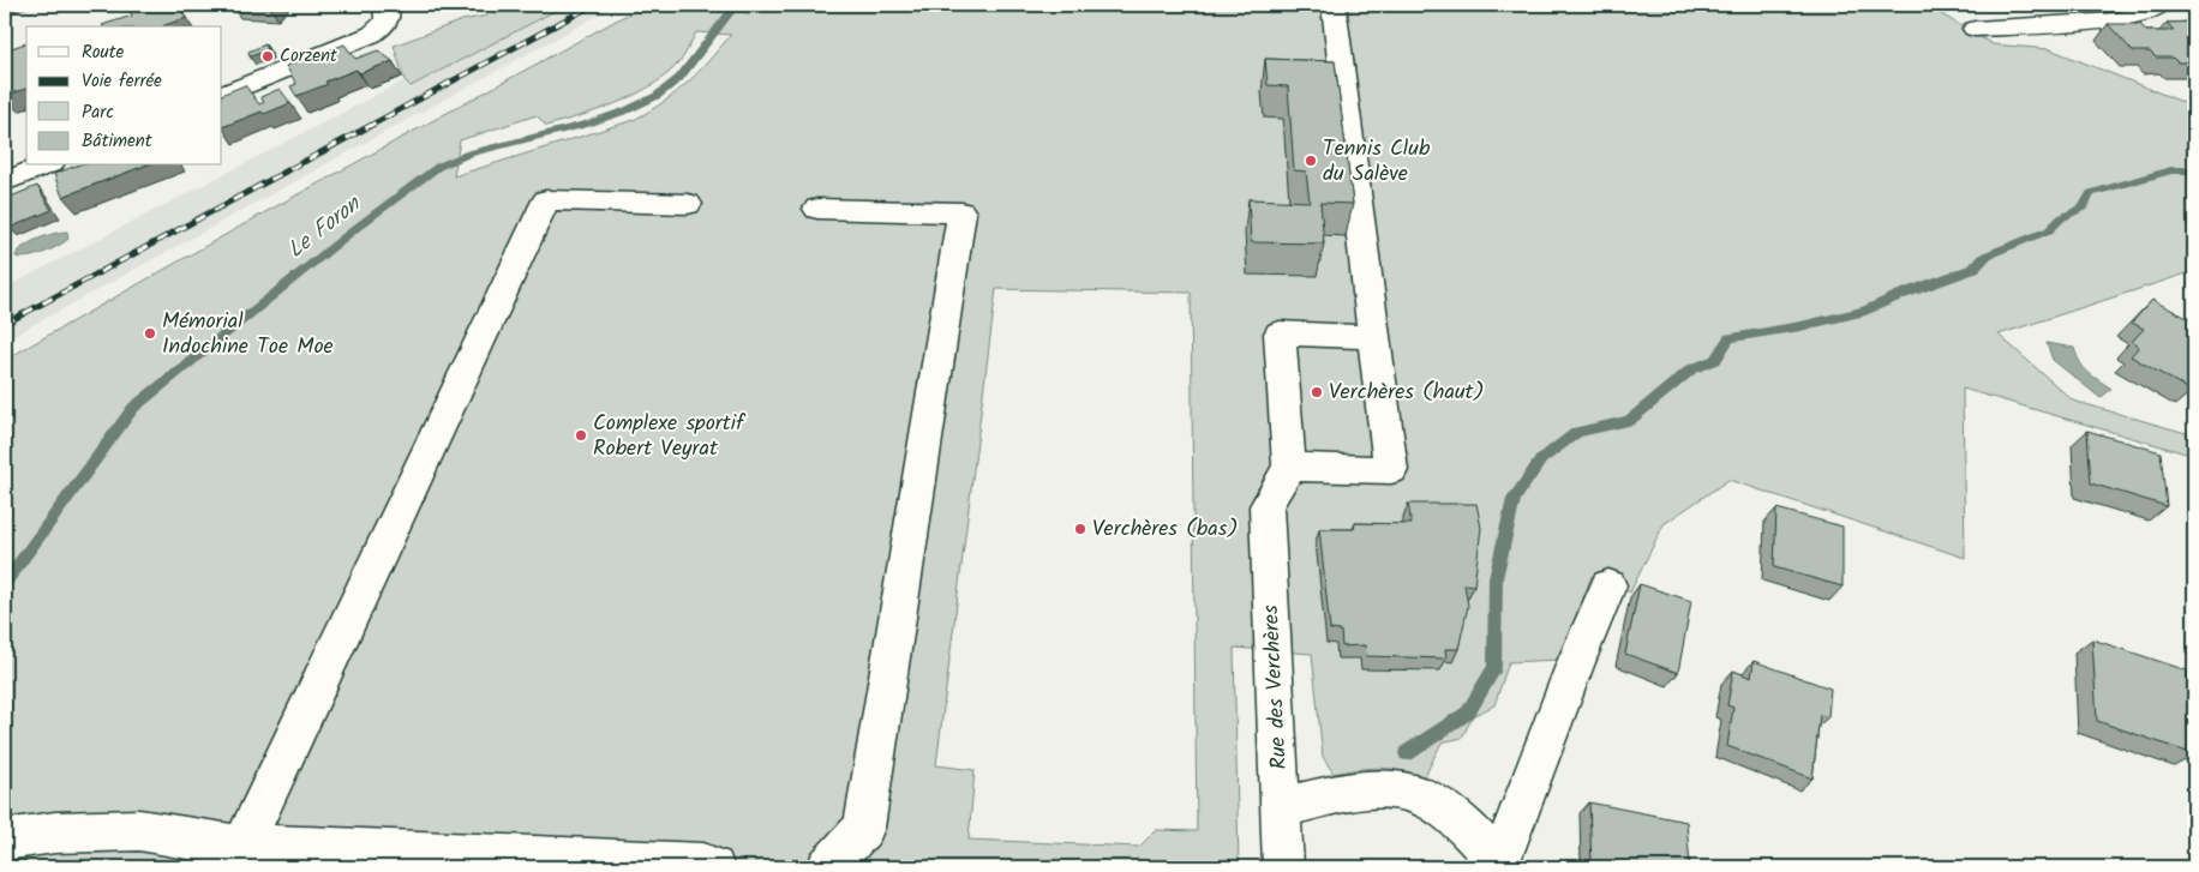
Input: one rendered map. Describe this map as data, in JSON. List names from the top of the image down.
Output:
{
  "streets": {
    "street": ["Rue des Verchères"]
  },
  "water": ["Le Foron"],
  "places": [
    "Corzent",
    "Tennis Club du Salève",
    "Mémorial Indochine Toe Moe",
    "Verchères (haut)",
    "Complexe sportif Robert Veyrat",
    "Verchères (bas)"
  ],
  "legend": [
    "Route",
    "Voie ferrée",
    "Parc",
    "Bâtiment"
  ]
}
